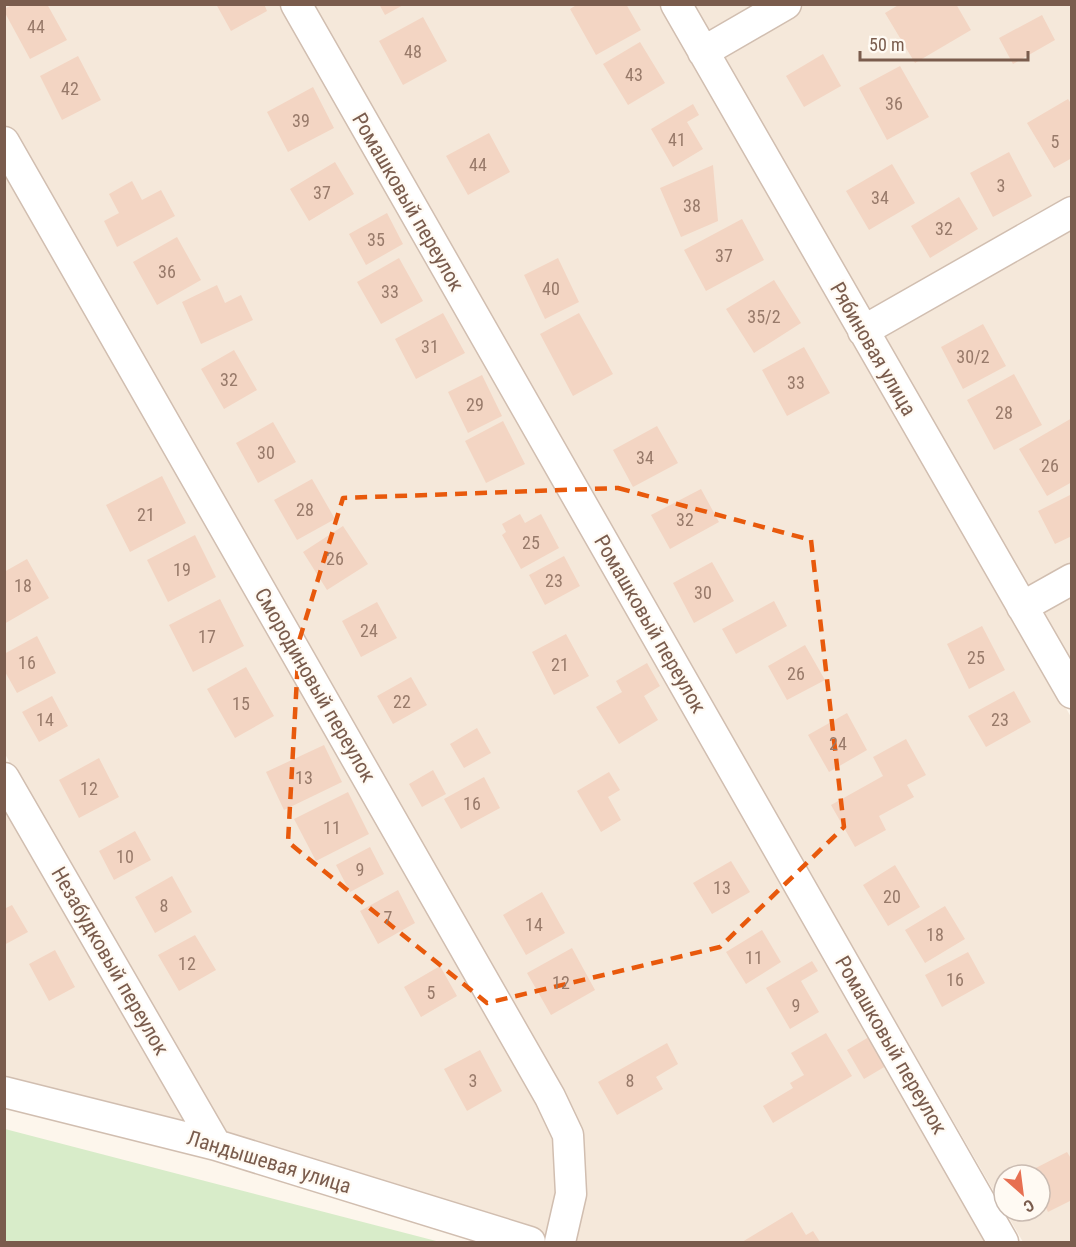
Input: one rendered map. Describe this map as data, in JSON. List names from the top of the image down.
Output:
{
  "streets": {
    "street": [
      "Ромашковый переулок",
      "Рябиновая улица",
      "Смородиновый переулок",
      "Незабудковый переулок",
      "Ландышевая улица"
    ]
  },
  "crossings": [
    ["Незабудковый переулок", "Ландышевая улица"]
  ],
  "house_numbers": [
    "44",
    "48",
    "43",
    "42",
    "36",
    "39",
    "41",
    "5",
    "44",
    "3",
    "37",
    "34",
    "38",
    "32",
    "35",
    "37",
    "36",
    "40",
    "33",
    "35/2",
    "31",
    "30/2",
    "32",
    "33",
    "29",
    "28",
    "30",
    "34",
    "26",
    "28",
    "21",
    "32",
    "25",
    "26",
    "19",
    "23",
    "18",
    "30",
    "24",
    "17",
    "25",
    "16",
    "21",
    "26",
    "22",
    "15",
    "14",
    "23",
    "24",
    "13",
    "12",
    "16",
    "11",
    "10",
    "9",
    "13",
    "20",
    "8",
    "7",
    "14",
    "18",
    "11",
    "12",
    "16",
    "12",
    "5",
    "9",
    "3",
    "8"
  ],
  "scale_bar": "50 m",
  "north": "bottom right"
}
